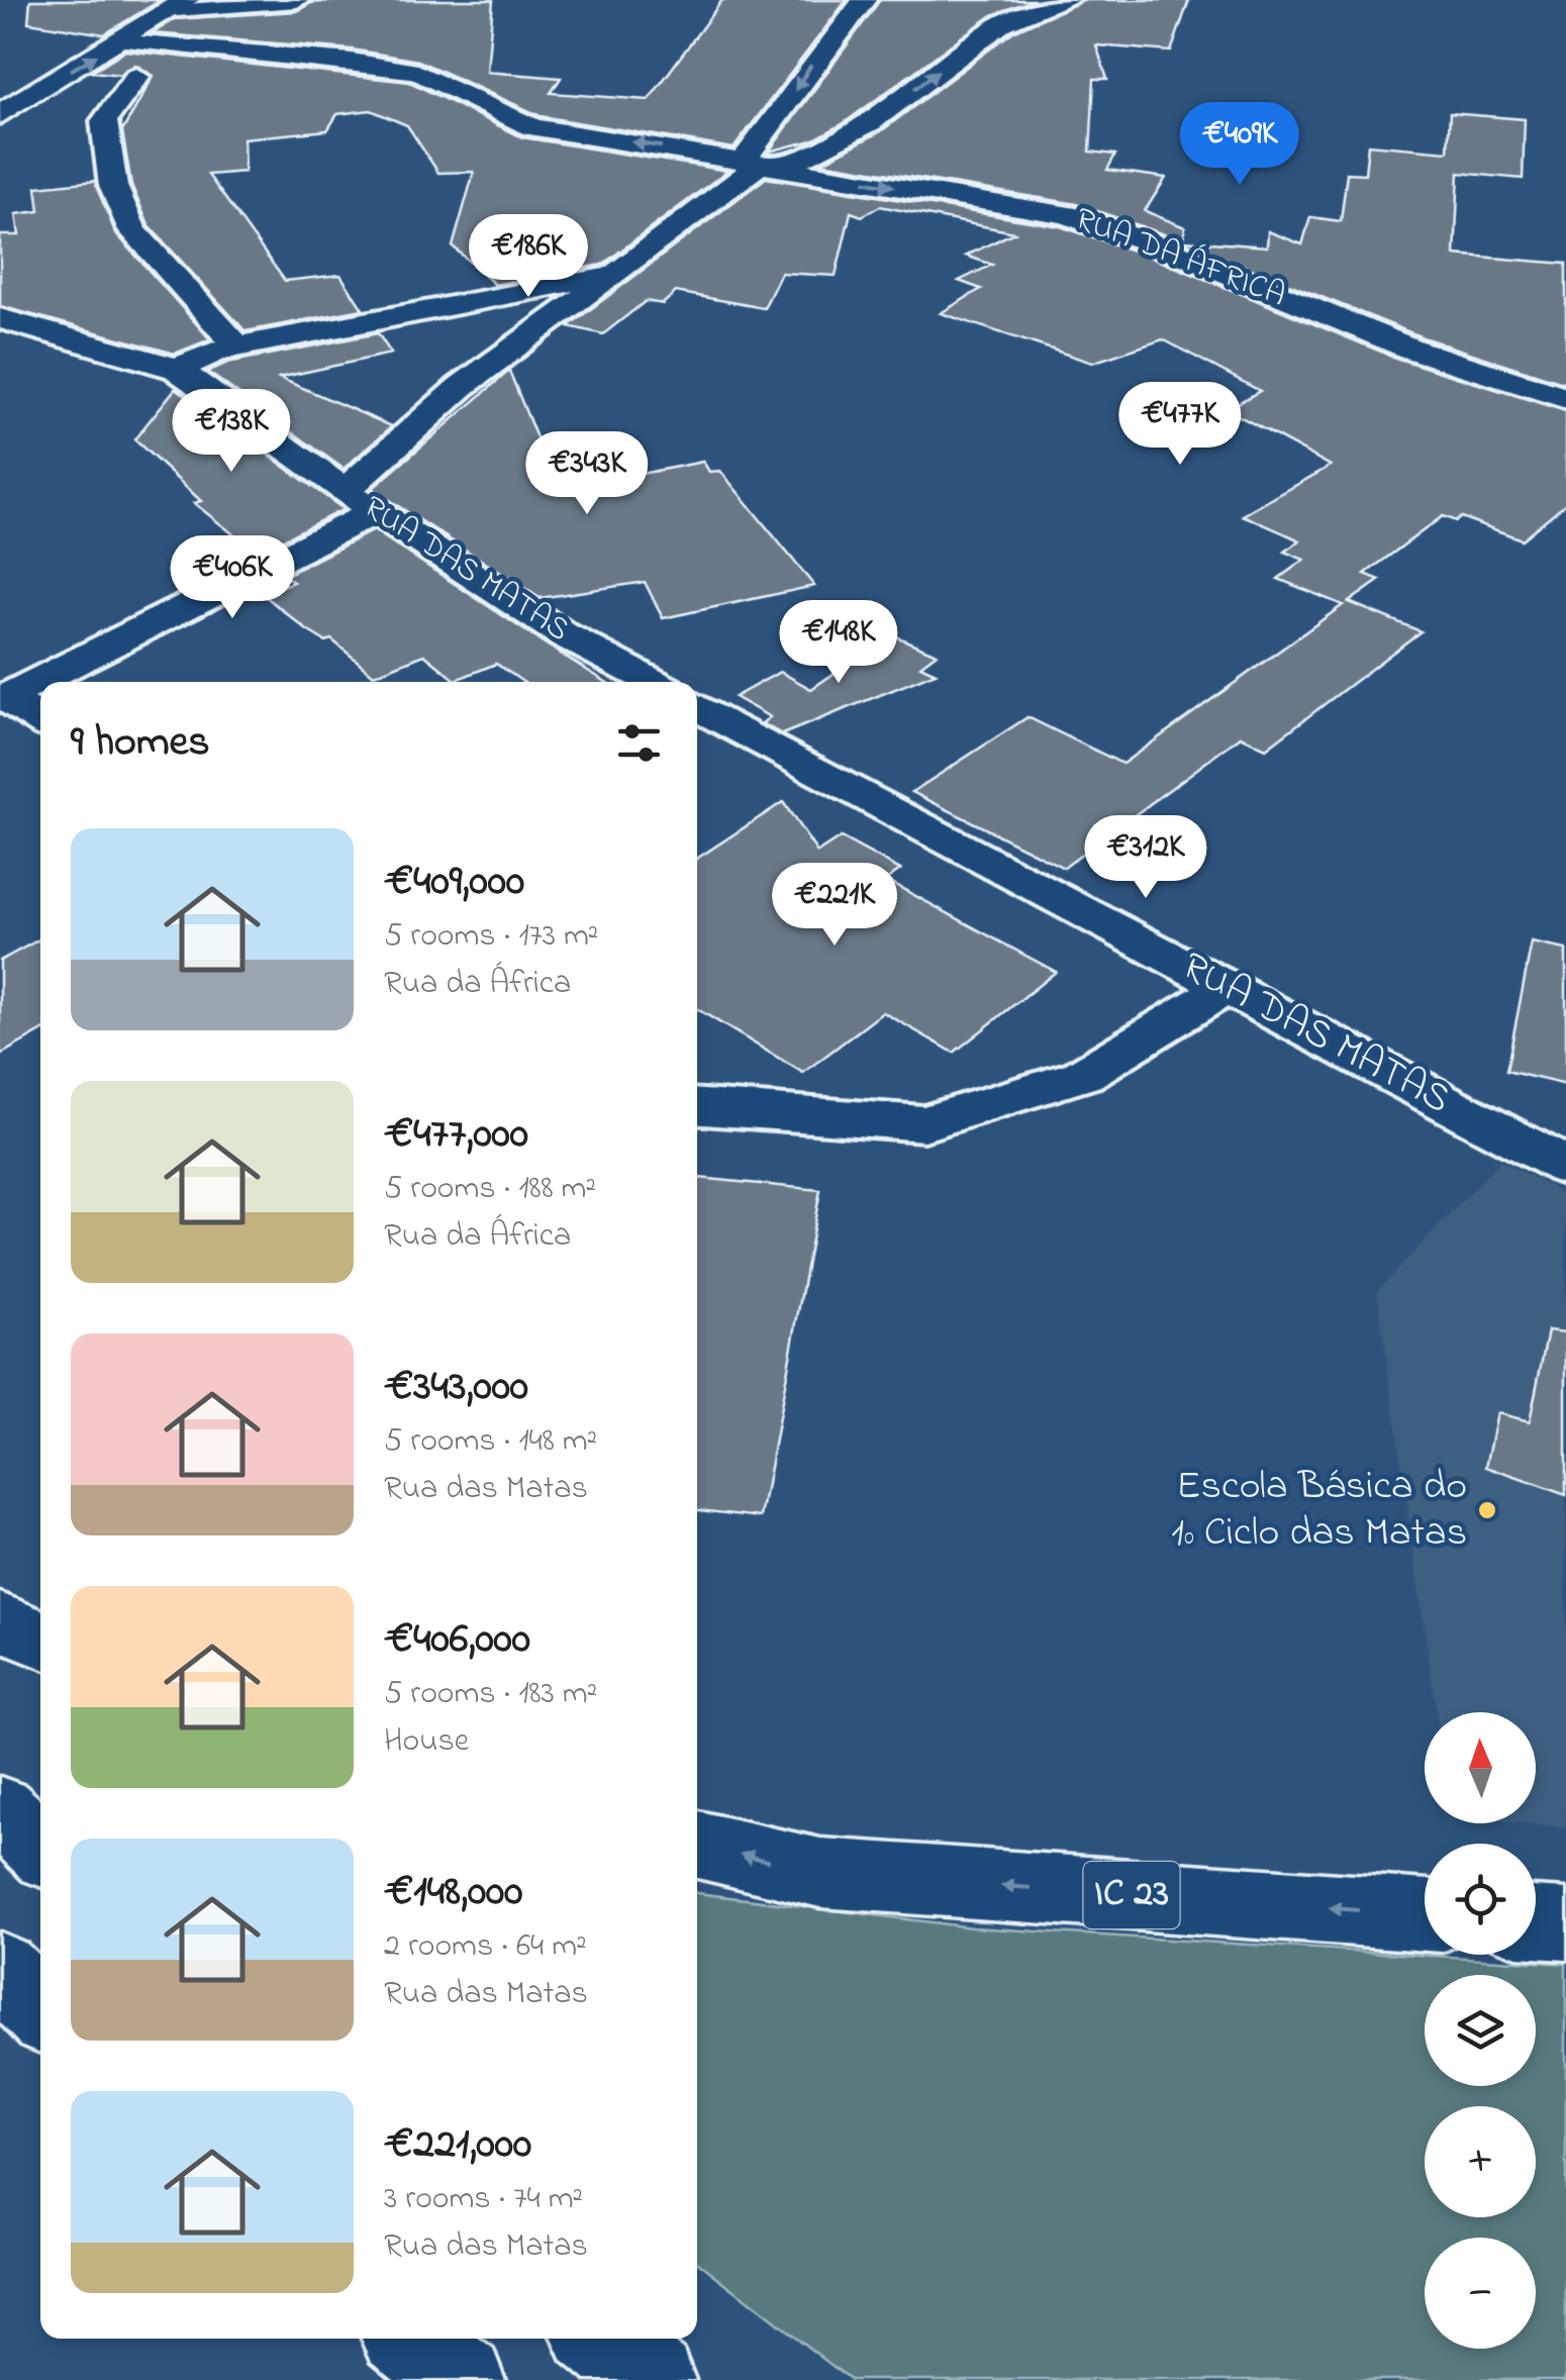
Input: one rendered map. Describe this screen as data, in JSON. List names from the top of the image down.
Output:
{
  "streets": {
    "main road": ["IC 23"],
    "street": ["RUA DA ÁFRICA", "RUA DAS MATAS"]
  },
  "places": ["Escola Básica do 1º Ciclo das Matas"],
  "north": "top",
  "page": {
    "price": [
      "€409K",
      "€186K",
      "€477K",
      "€138K",
      "€343K",
      "€406K",
      "€148K",
      "€312K",
      "€221K"
    ],
    "heading": "9 homes",
    "list": [
      {
        "name": "€409,000",
        "note": "5 rooms · 173 m² · Rua da África"
      },
      {
        "name": "€477,000",
        "note": "5 rooms · 188 m² · Rua da África"
      },
      {
        "name": "€343,000",
        "note": "5 rooms · 148 m² · Rua das Matas"
      },
      {
        "name": "€406,000",
        "note": "5 rooms · 183 m² · House"
      },
      {
        "name": "€148,000",
        "note": "2 rooms · 64 m² · Rua das Matas"
      },
      {
        "name": "€221,000",
        "note": "3 rooms · 74 m² · Rua das Matas"
      }
    ],
    "map_buttons": ["+", "−"]
  }
}
